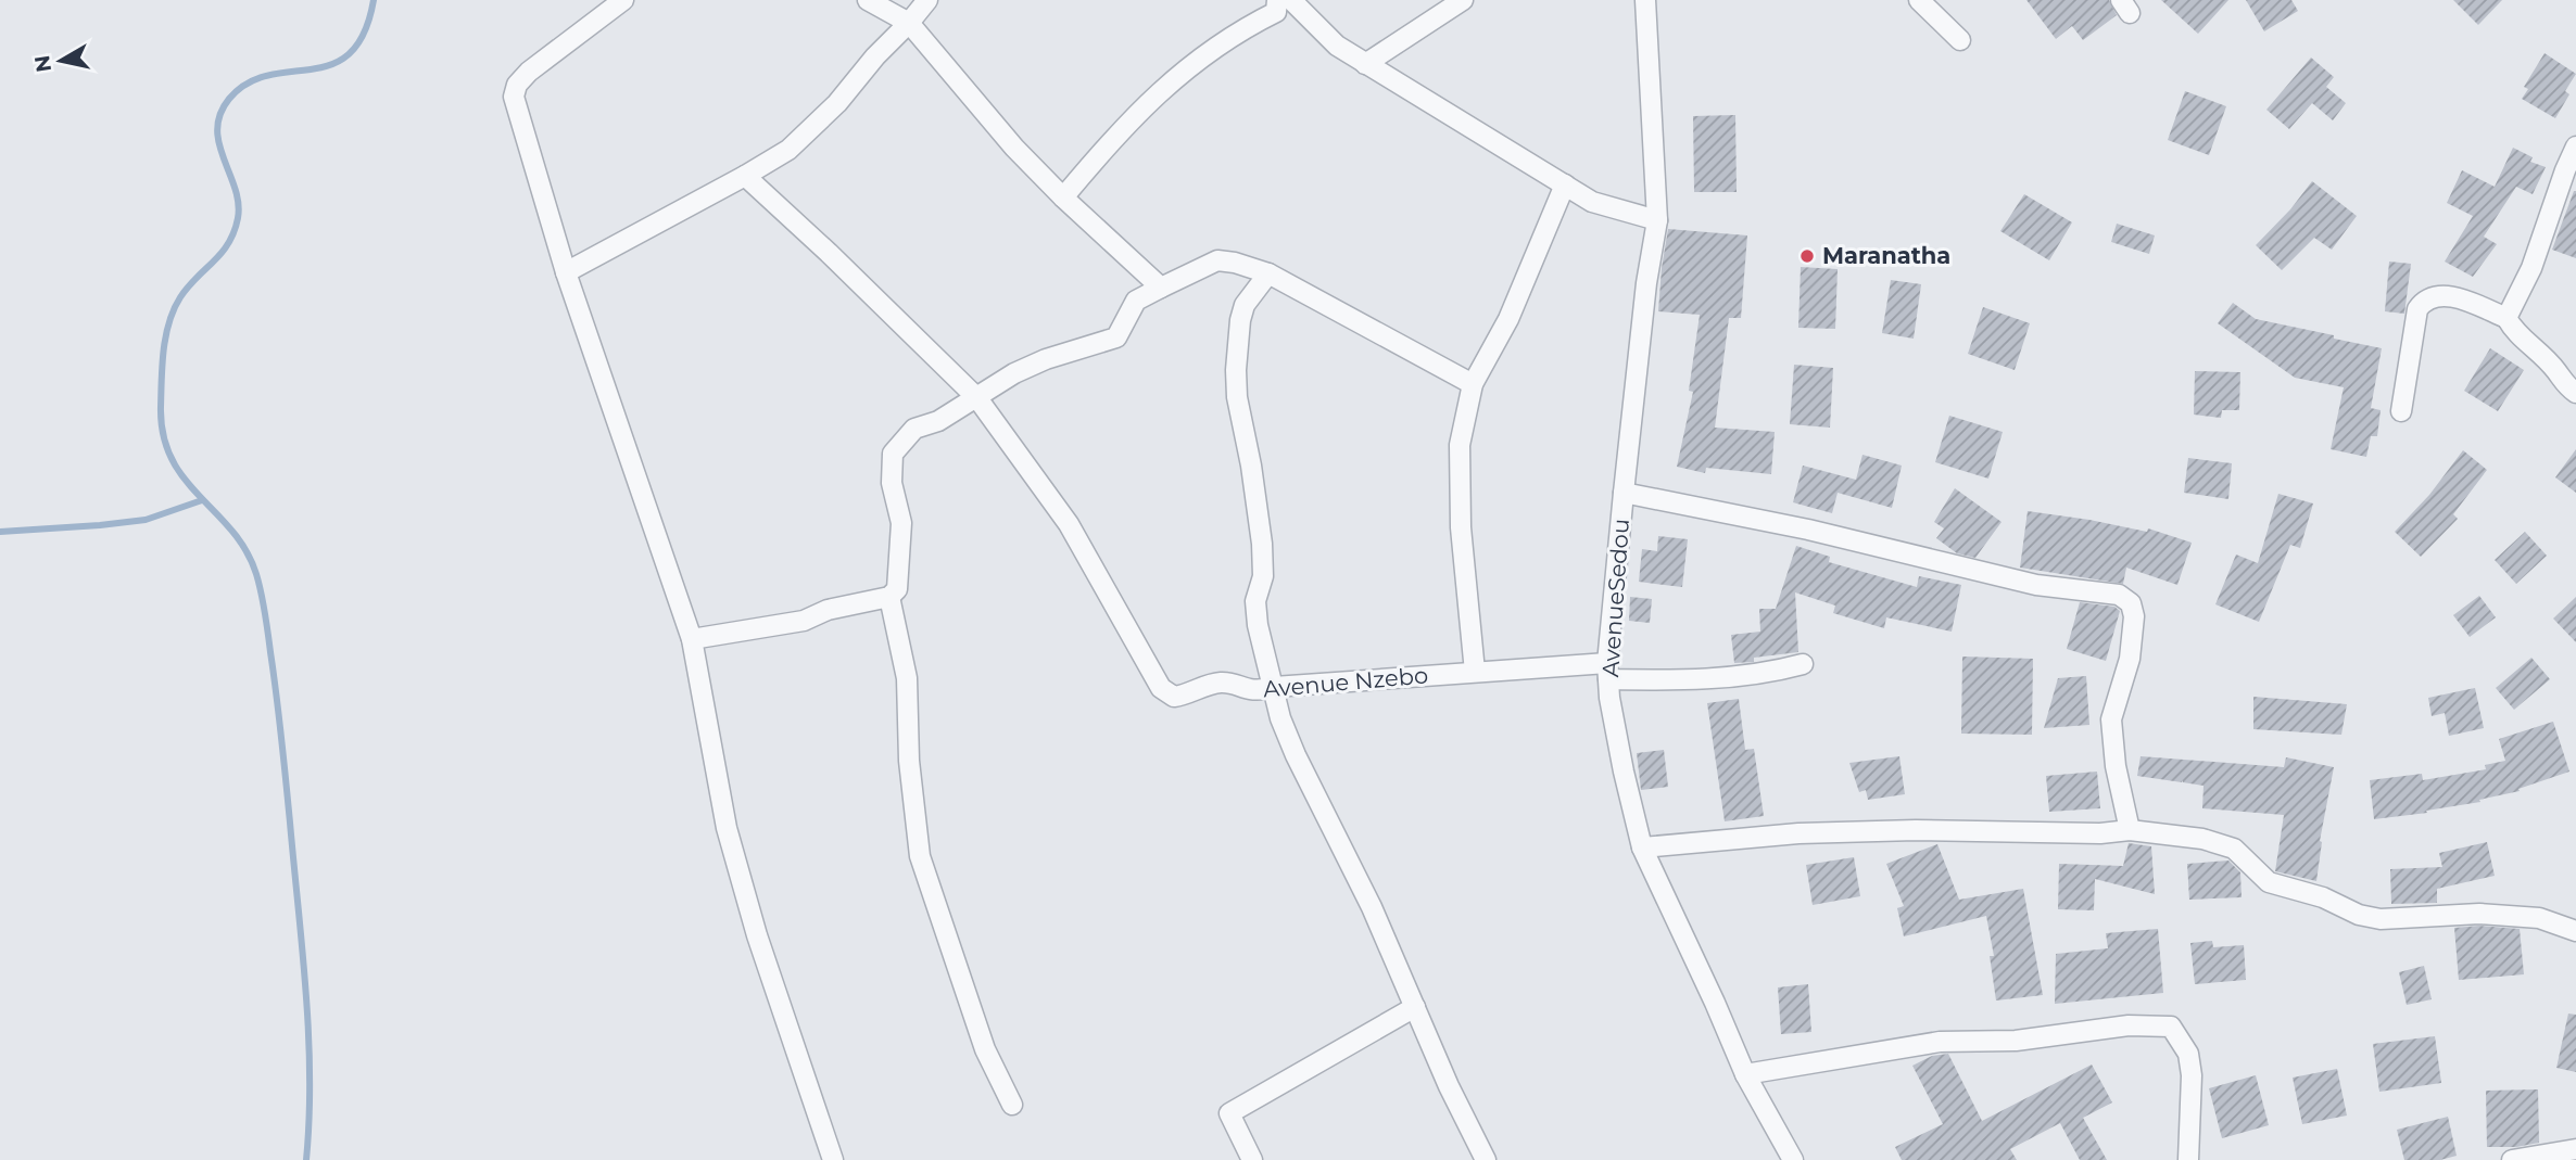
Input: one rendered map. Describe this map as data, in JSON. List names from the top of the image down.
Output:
{
  "streets": {
    "street": ["AvenueSedou", "Avenue Nzebo"]
  },
  "crossings": [
    ["AvenueSedou", "Avenue Nzebo"]
  ],
  "places": ["Maranatha"],
  "north": "left"
}
